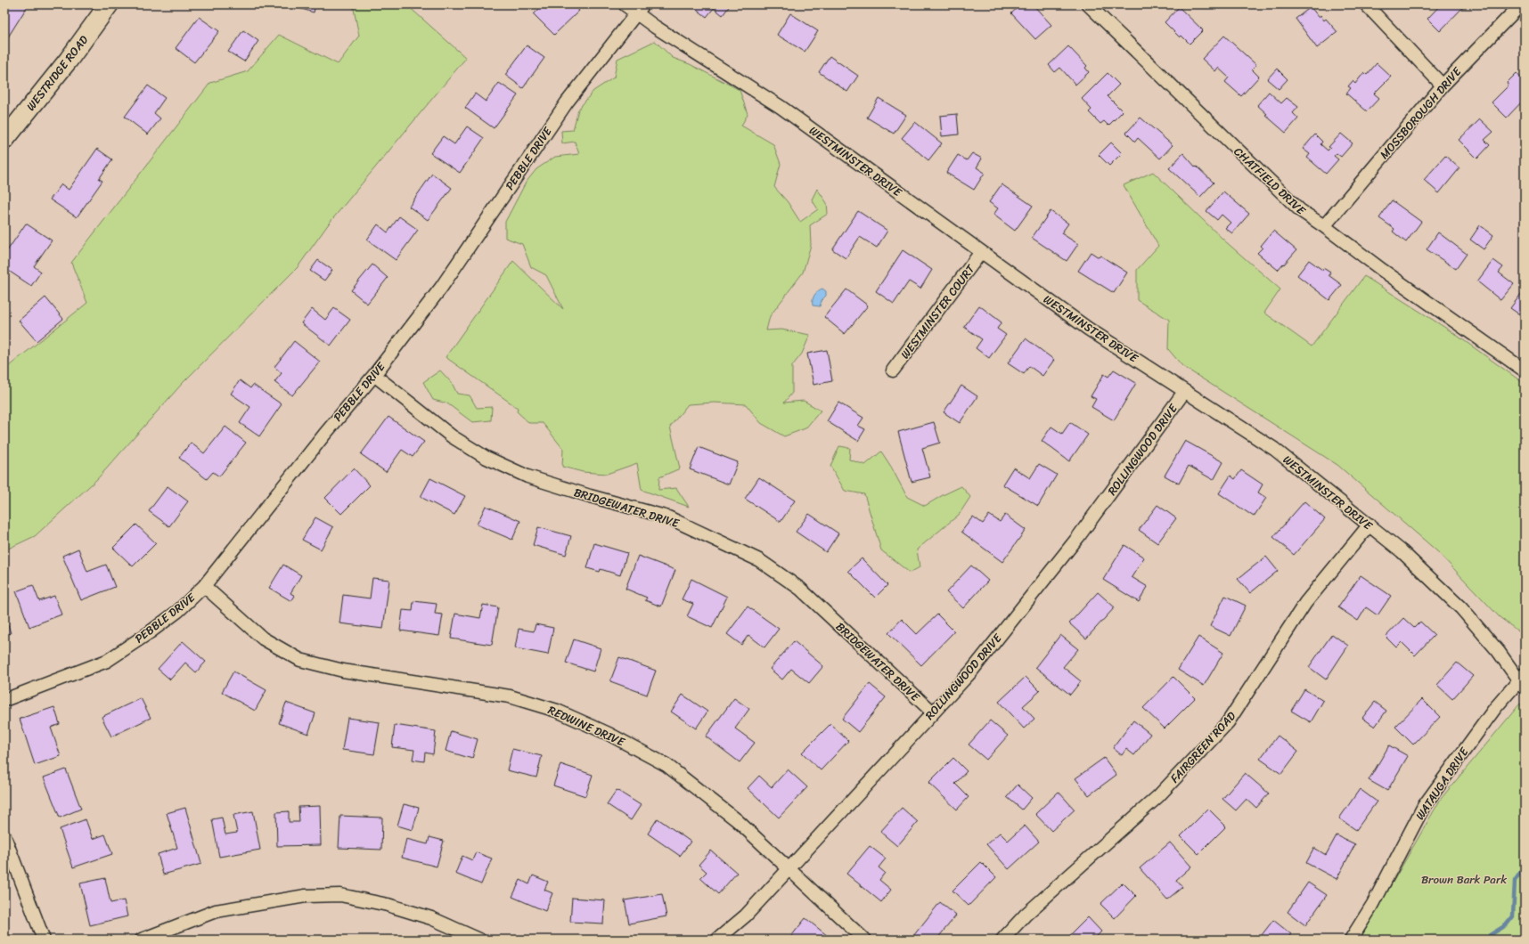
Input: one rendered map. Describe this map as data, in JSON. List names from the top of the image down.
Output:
{
  "streets": {
    "main road": ["WESTRIDGE ROAD"],
    "street": [
      "MOSSBOROUGH DRIVE",
      "PEBBLE DRIVE",
      "WESTMINSTER DRIVE",
      "CHATFIELD DRIVE",
      "WESTMINSTER COURT",
      "ROLLINGWOOD DRIVE",
      "BRIDGEWATER DRIVE",
      "REDWINE DRIVE",
      "FAIRGREEN ROAD",
      "WATAUGA DRIVE"
    ]
  },
  "crossings": [
    ["MOSSBOROUGH DRIVE", "CHATFIELD DRIVE"],
    ["PEBBLE DRIVE", "WESTMINSTER DRIVE"],
    ["PEBBLE DRIVE", "BRIDGEWATER DRIVE"],
    ["PEBBLE DRIVE", "REDWINE DRIVE"],
    ["WESTMINSTER DRIVE", "WESTMINSTER COURT"],
    ["WESTMINSTER DRIVE", "ROLLINGWOOD DRIVE"],
    ["WESTMINSTER DRIVE", "FAIRGREEN ROAD"],
    ["WESTMINSTER DRIVE", "WATAUGA DRIVE"],
    ["ROLLINGWOOD DRIVE", "BRIDGEWATER DRIVE"],
    ["ROLLINGWOOD DRIVE", "REDWINE DRIVE"]
  ],
  "parks": ["Brown Bark Park"]
}
